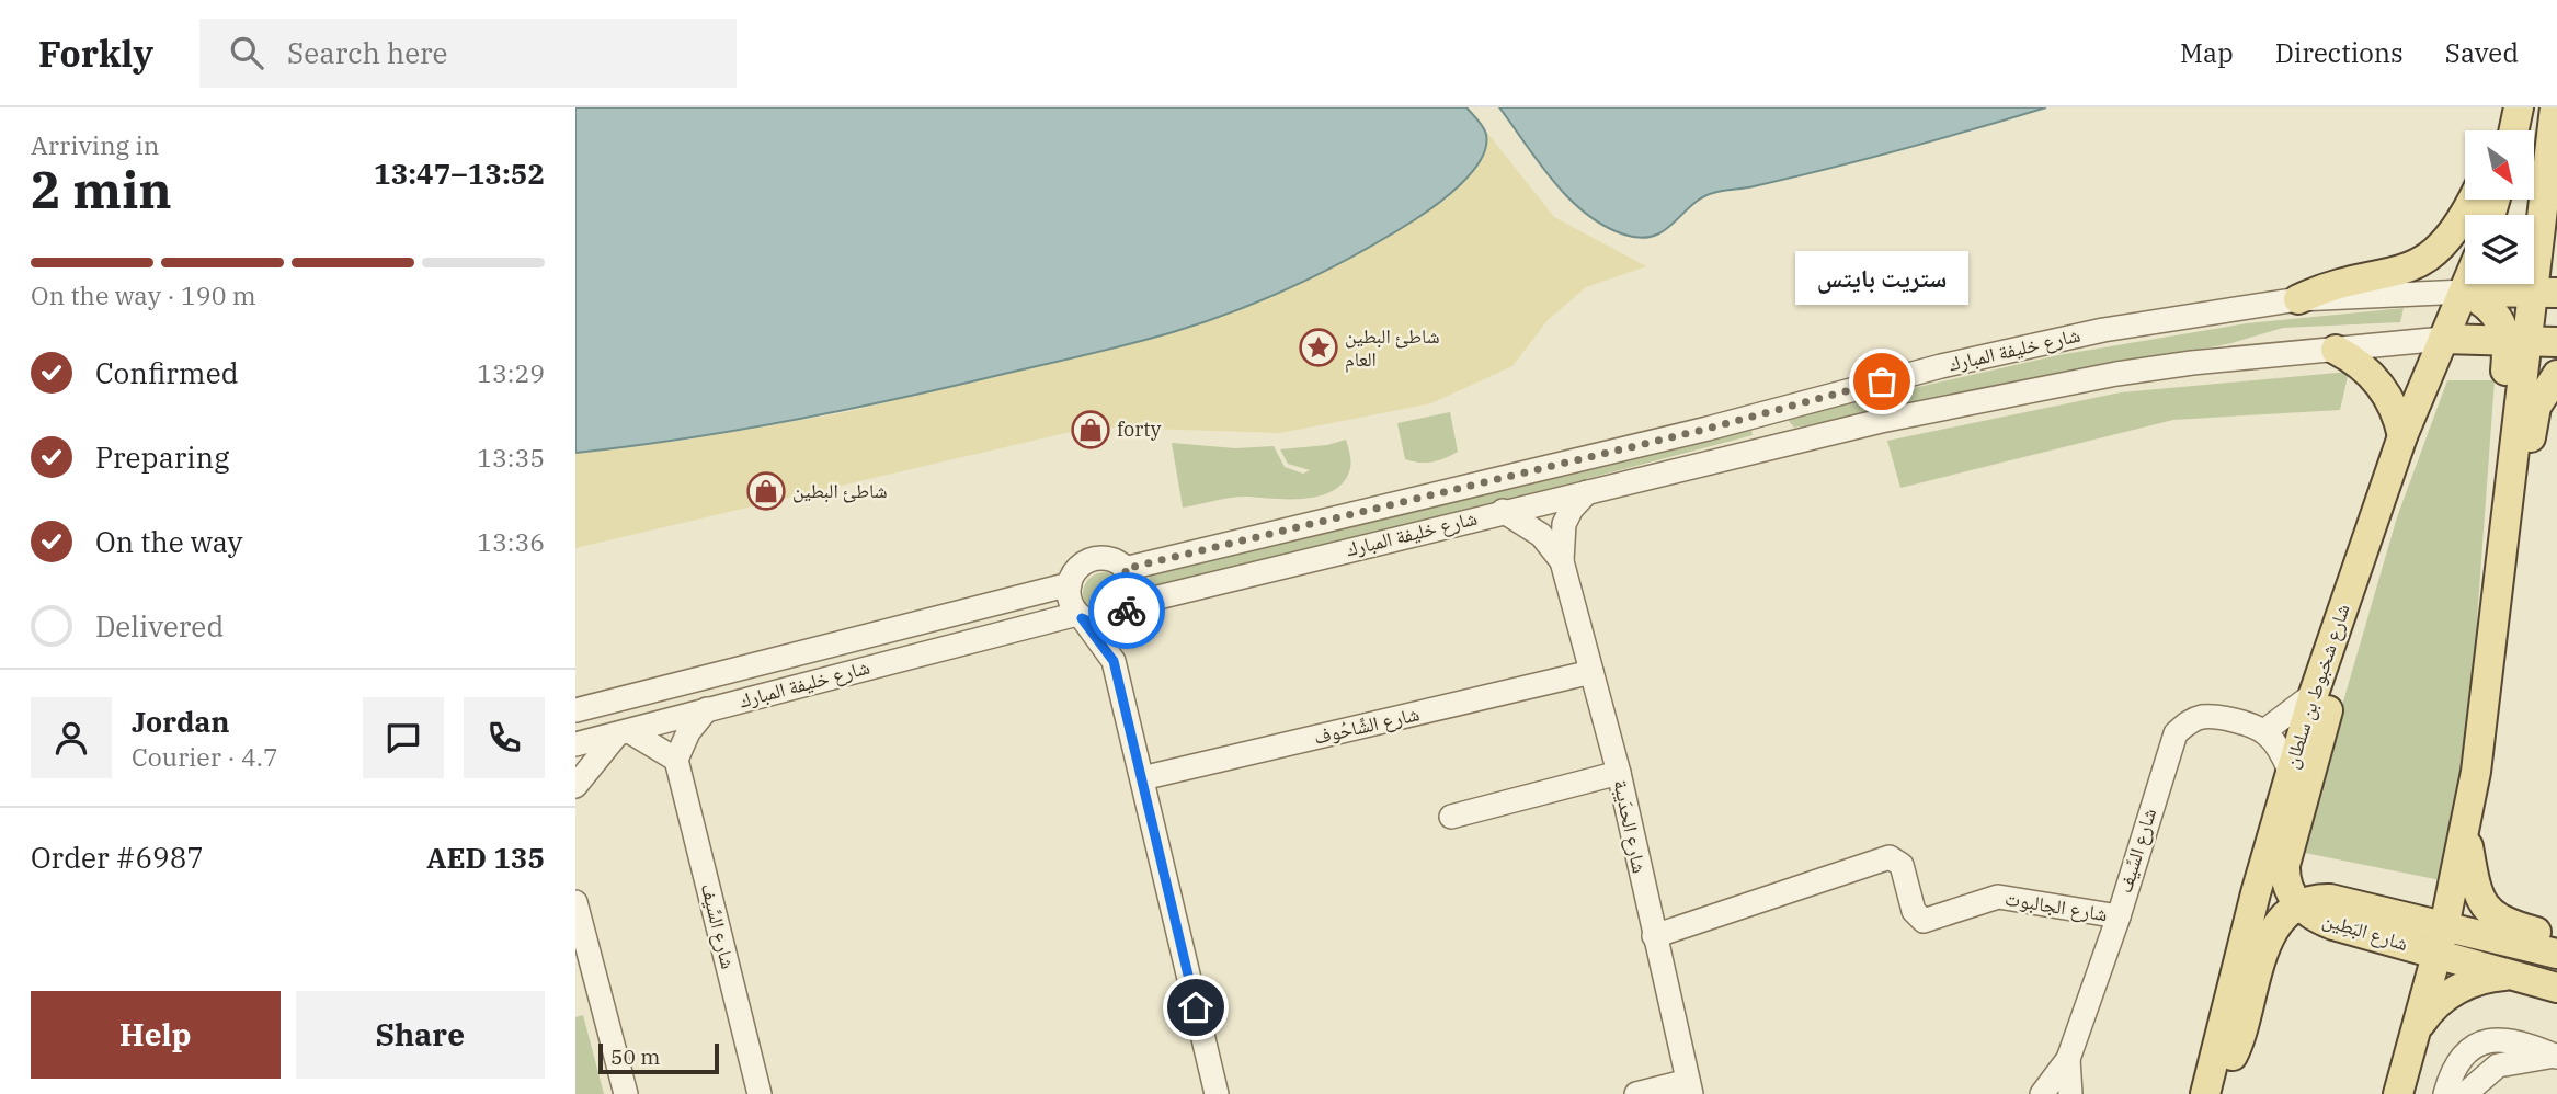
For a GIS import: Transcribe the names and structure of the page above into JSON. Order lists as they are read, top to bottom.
{
  "streets": {
    "main road": ["شارع خليفة المبارك", "شارع شخبوط بن سلطان", "شارع البَطِين"],
    "street": [
      "شارع الشَّاحُوف",
      "شارع الحدَيبة",
      "شارع السِّيف",
      "شارع الجالبوت"
    ]
  },
  "crossings": [
    ["شارع خليفة المبارك", "شارع شخبوط بن سلطان"],
    ["شارع خليفة المبارك", "شارع الحدَيبة"],
    ["شارع الشَّاحُوف", "شارع الحدَيبة"],
    ["شارع الحدَيبة", "شارع الجالبوت"],
    ["شارع السِّيف", "شارع الجالبوت"]
  ],
  "places": {
    "place": ["شاطئ البطين العام"],
    "other": ["ستريت بايتس"],
    "shop": ["forty", "شاطئ البطين"]
  },
  "scale_bar": "50 m",
  "north": "bottom right",
  "page": {
    "header": "Forkly",
    "search": "Search here",
    "nav": ["Map", "Directions", "Saved"],
    "heading": ["2 min", "Arriving in", "13:47–13:52"],
    "panel": [
      "Jordan",
      "Courier · 4.7",
      "Order #6987",
      "AED 135"
    ],
    "bar": "On the way · 190 m",
    "bubble": "ستريت بايتس",
    "list": [
      ["Confirmed", "13:29"],
      ["Preparing", "13:35"],
      ["On the way", "13:36"],
      "Delivered"
    ],
    "buttons": ["Help", "Share"],
    "scale": "50 m"
  }
}
